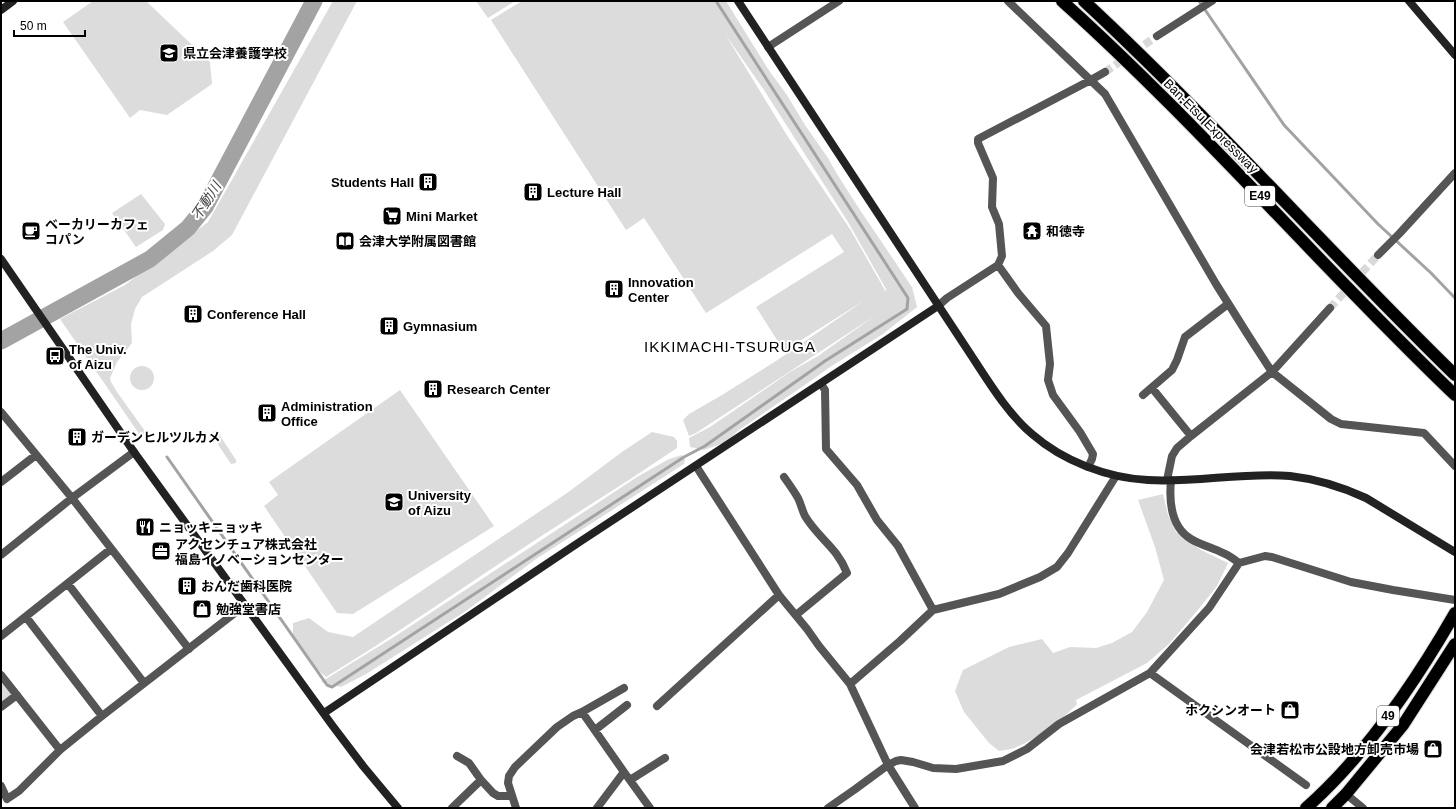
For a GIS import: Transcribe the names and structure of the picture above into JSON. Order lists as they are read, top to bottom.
{
  "streets": {
    "highway": ["Ban-Etsu Expressway", "E49", "49"]
  },
  "districts": ["IKKIMACHI-TSURUGA"],
  "water": ["不動川"],
  "places": {
    "school or university": ["県立会津養護学校", "University of Aizu"],
    "building": [
      "Students Hall",
      "Lecture Hall",
      "Innovation Center",
      "Conference Hall",
      "Gymnasium",
      "Research Center",
      "Administration Office",
      "ガーデンヒルツルカメ",
      "おんだ歯科医院"
    ],
    "supermarket": ["Mini Market"],
    "cafe": ["ベーカリーカフェ コパン"],
    "temple": ["和徳寺"],
    "library": ["会津大学附属図書館"],
    "bus stop": ["The Univ. of Aizu"],
    "restaurant": ["ニョッキニョッキ"],
    "office": ["アクセンチュア株式会社 福島イノベーションセンター"],
    "shop": ["勉強堂書店", "ホクシンオート", "会津若松市公設地方卸売市場"]
  },
  "scale_bar": "50 m"
}
